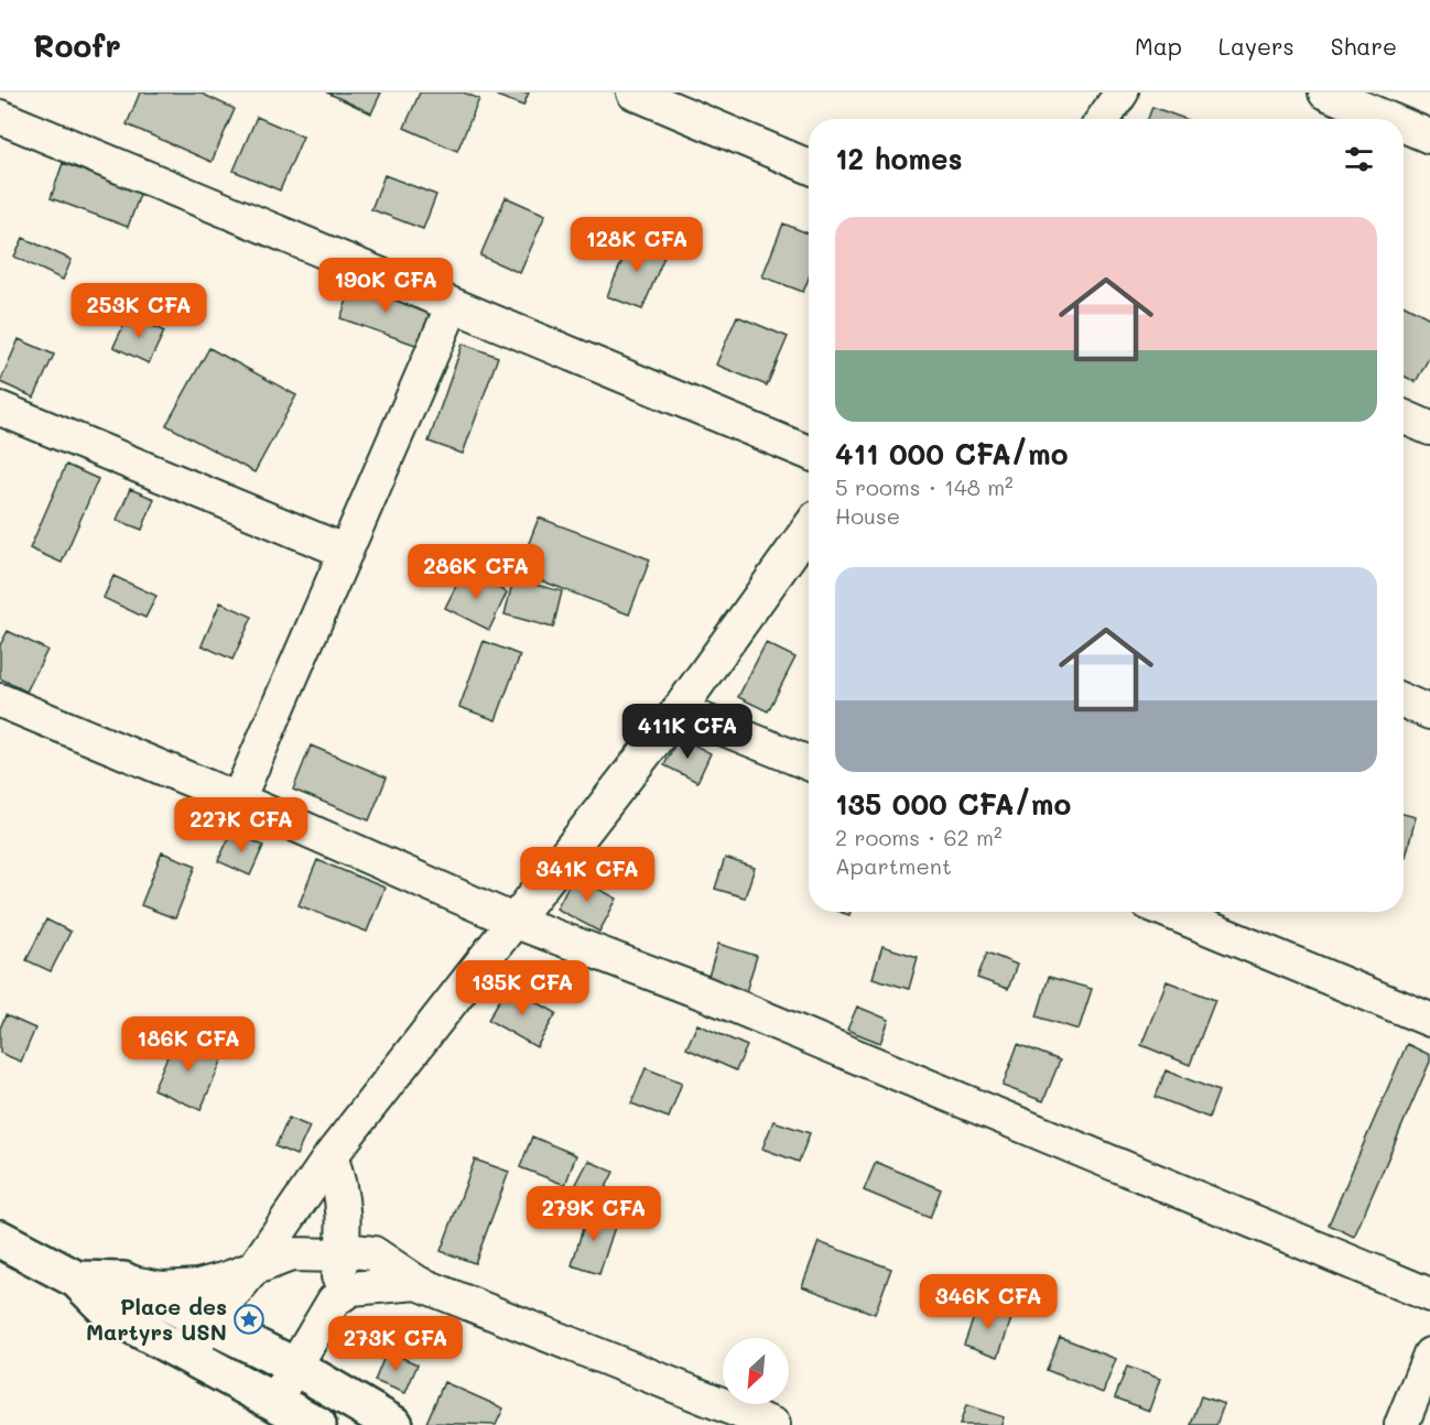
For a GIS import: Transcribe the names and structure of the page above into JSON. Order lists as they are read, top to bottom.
{
  "places": {
    "place": ["Place des Martyrs USN"]
  },
  "north": "bottom left",
  "page": {
    "header": "Roofr",
    "nav": ["Map", "Layers", "Share"],
    "heading": "12 homes",
    "list": [
      {
        "name": "411 000 CFA/mo",
        "note": "5 rooms · 148 m² · House"
      },
      {
        "name": "135 000 CFA/mo",
        "note": "2 rooms · 62 m² · Apartment"
      }
    ],
    "price": [
      "128K CFA",
      "190K CFA",
      "253K CFA",
      "286K CFA",
      "411K CFA",
      "227K CFA",
      "341K CFA",
      "135K CFA",
      "186K CFA",
      "279K CFA",
      "346K CFA",
      "273K CFA"
    ]
  }
}
